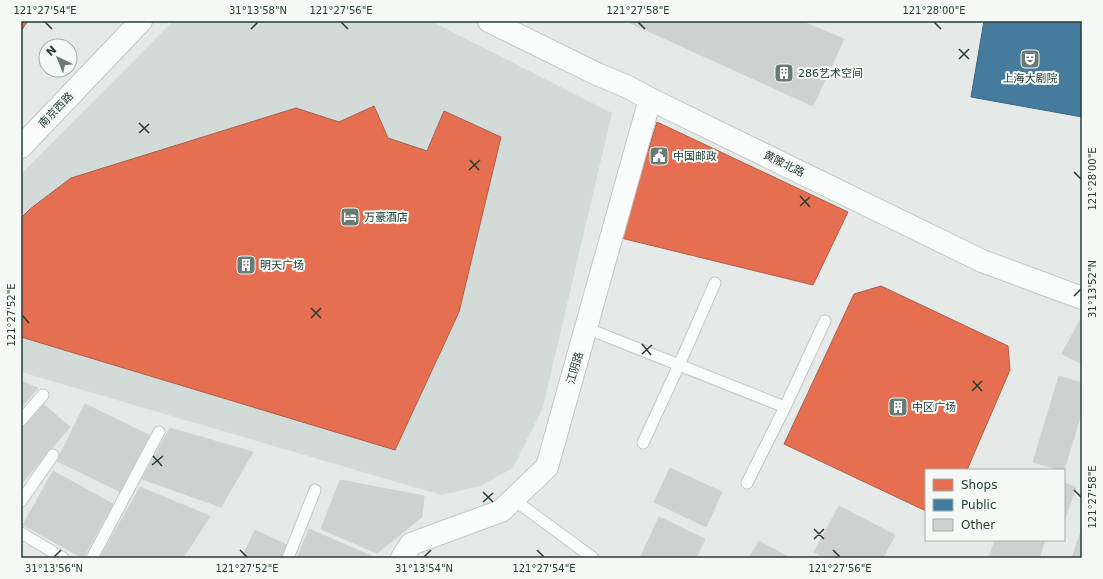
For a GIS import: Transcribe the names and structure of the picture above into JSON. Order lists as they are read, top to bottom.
{
  "streets": {
    "street": ["南京西路", "黄陂北路", "江阴路"]
  },
  "crossings": [
    ["黄陂北路", "江阴路"]
  ],
  "places": {
    "theatre": ["上海大剧院"],
    "building": ["286艺术空间", "明天广场", "中区广场"],
    "public building": ["中国邮政"],
    "hotel": ["万豪酒店"]
  },
  "legend": ["Shops", "Public", "Other"],
  "north": "top left",
  "coordinates": [
    "121°27'54\"E",
    "31°13'58\"N",
    "121°27'56\"E",
    "121°27'58\"E",
    "121°28'00\"E",
    "31°13'52\"N",
    "121°27'52\"E",
    "31°13'56\"N",
    "31°13'54\"N"
  ]
}
